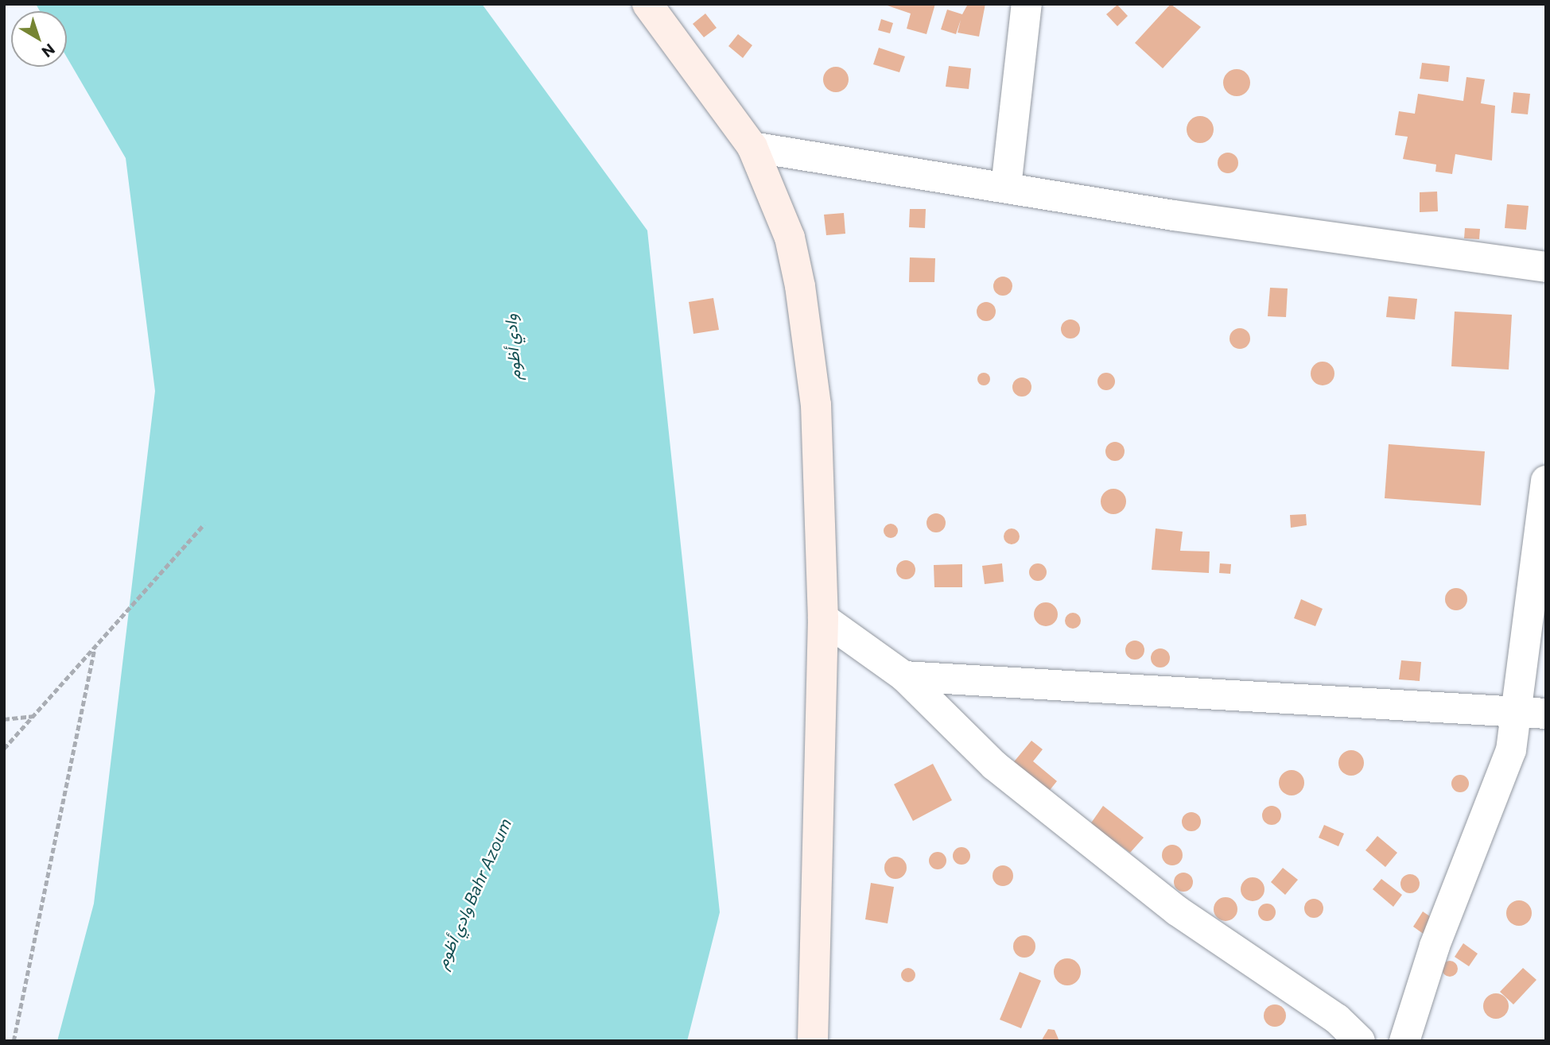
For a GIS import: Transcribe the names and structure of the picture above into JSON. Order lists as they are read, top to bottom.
{
  "water": ["وادي أظوم", "وادي أظوم Bahr Azoum"],
  "north": "bottom right"
}
